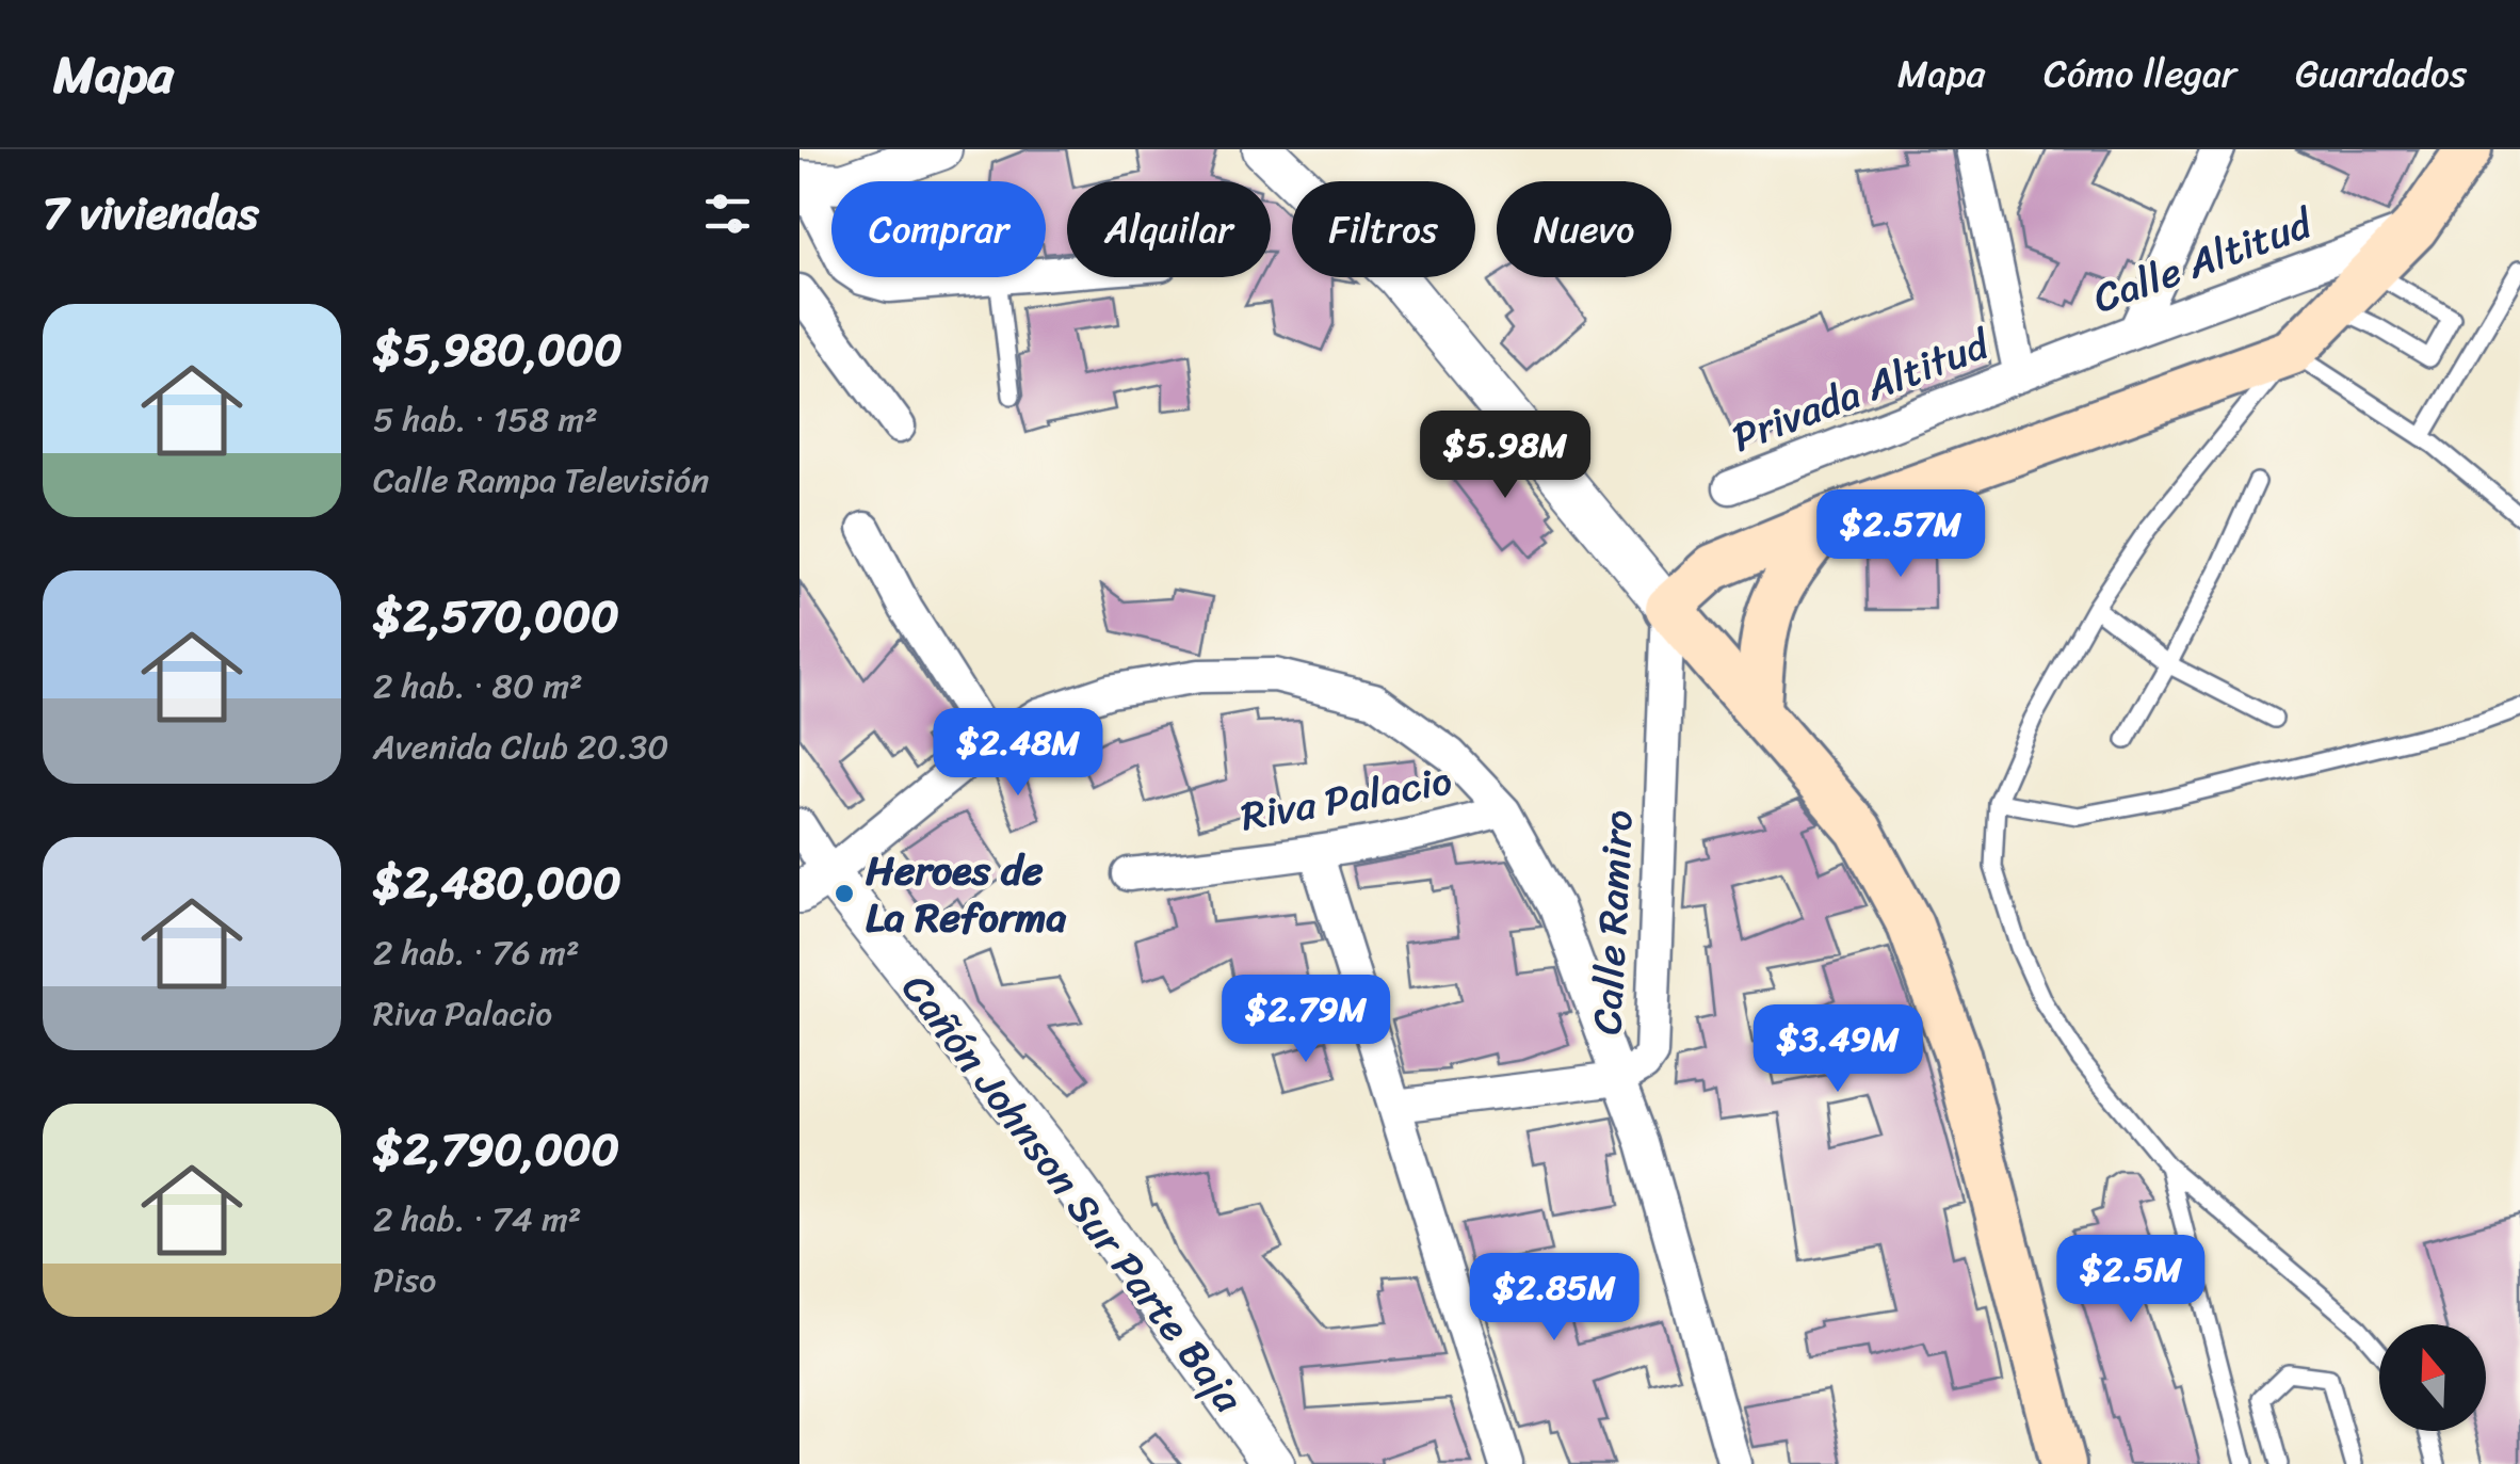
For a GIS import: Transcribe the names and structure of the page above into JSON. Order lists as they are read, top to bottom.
{
  "streets": {
    "street": [
      "Calle Altitud",
      "Privada Altitud",
      "Riva Palacio",
      "Calle Ramiro",
      "Cañón Johnson Sur Parte Baja"
    ]
  },
  "crossings": [
    ["Calle Altitud", "Privada Altitud"],
    ["Riva Palacio", "Cañón Johnson Sur Parte Baja"]
  ],
  "places": ["Heroes de La Reforma"],
  "north": "top",
  "page": {
    "header": "Mapa",
    "nav": ["Mapa", "Cómo llegar", "Guardados"],
    "heading": "7 viviendas",
    "chip": [
      "Comprar",
      "Alquilar",
      "Filtros",
      "Nuevo"
    ],
    "list": [
      {
        "name": "$5,980,000",
        "note": "5 hab. · 158 m² · Calle Rampa Televisión"
      },
      {
        "name": "$2,570,000",
        "note": "2 hab. · 80 m² · Avenida Club 20.30"
      },
      {
        "name": "$2,480,000",
        "note": "2 hab. · 76 m² · Riva Palacio"
      },
      {
        "name": "$2,790,000",
        "note": "2 hab. · 74 m² · Piso"
      }
    ],
    "price": [
      "$5.98M",
      "$2.57M",
      "$2.48M",
      "$2.79M",
      "$3.49M",
      "$2.5M",
      "$2.85M"
    ]
  }
}
